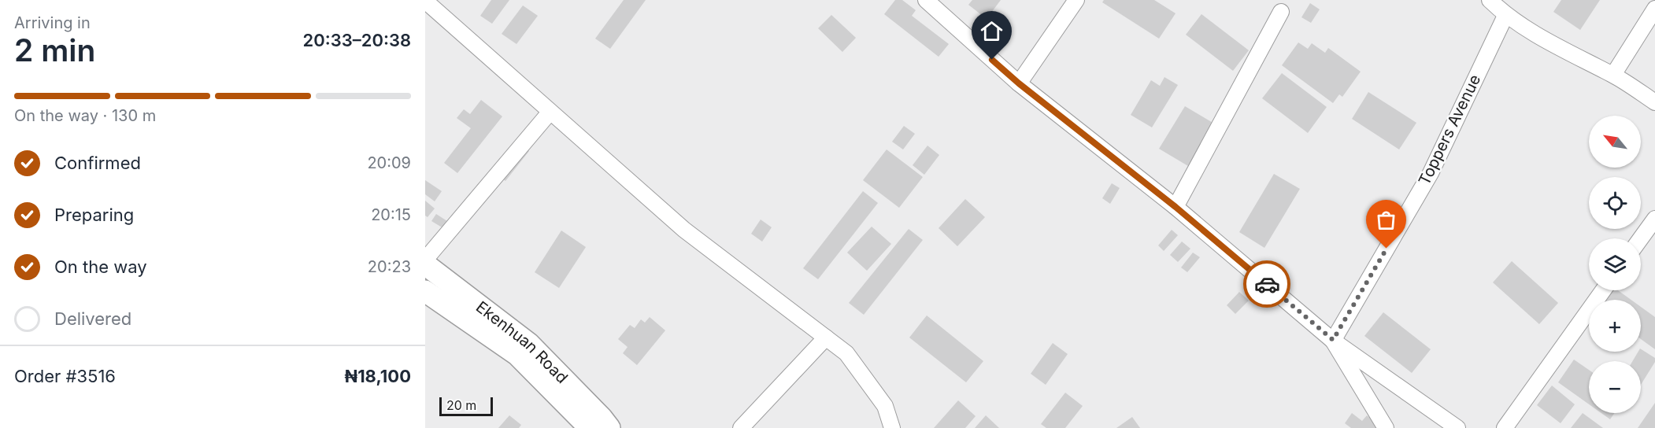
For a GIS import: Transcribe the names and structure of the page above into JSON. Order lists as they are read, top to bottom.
{
  "streets": {
    "main road": ["Ekenhuan Road"],
    "street": ["Toppers Avenue"]
  },
  "scale_bar": "20 m",
  "north": "top left",
  "page": {
    "heading": ["2 min", "Arriving in", "20:33–20:38"],
    "panel": ["Order #3516", "₦18,100"],
    "bar": "On the way · 130 m",
    "map_buttons": ["+", "−"],
    "list": [
      ["Confirmed", "20:09"],
      ["Preparing", "20:15"],
      ["On the way", "20:23"],
      "Delivered"
    ],
    "scale": "20 m"
  }
}
